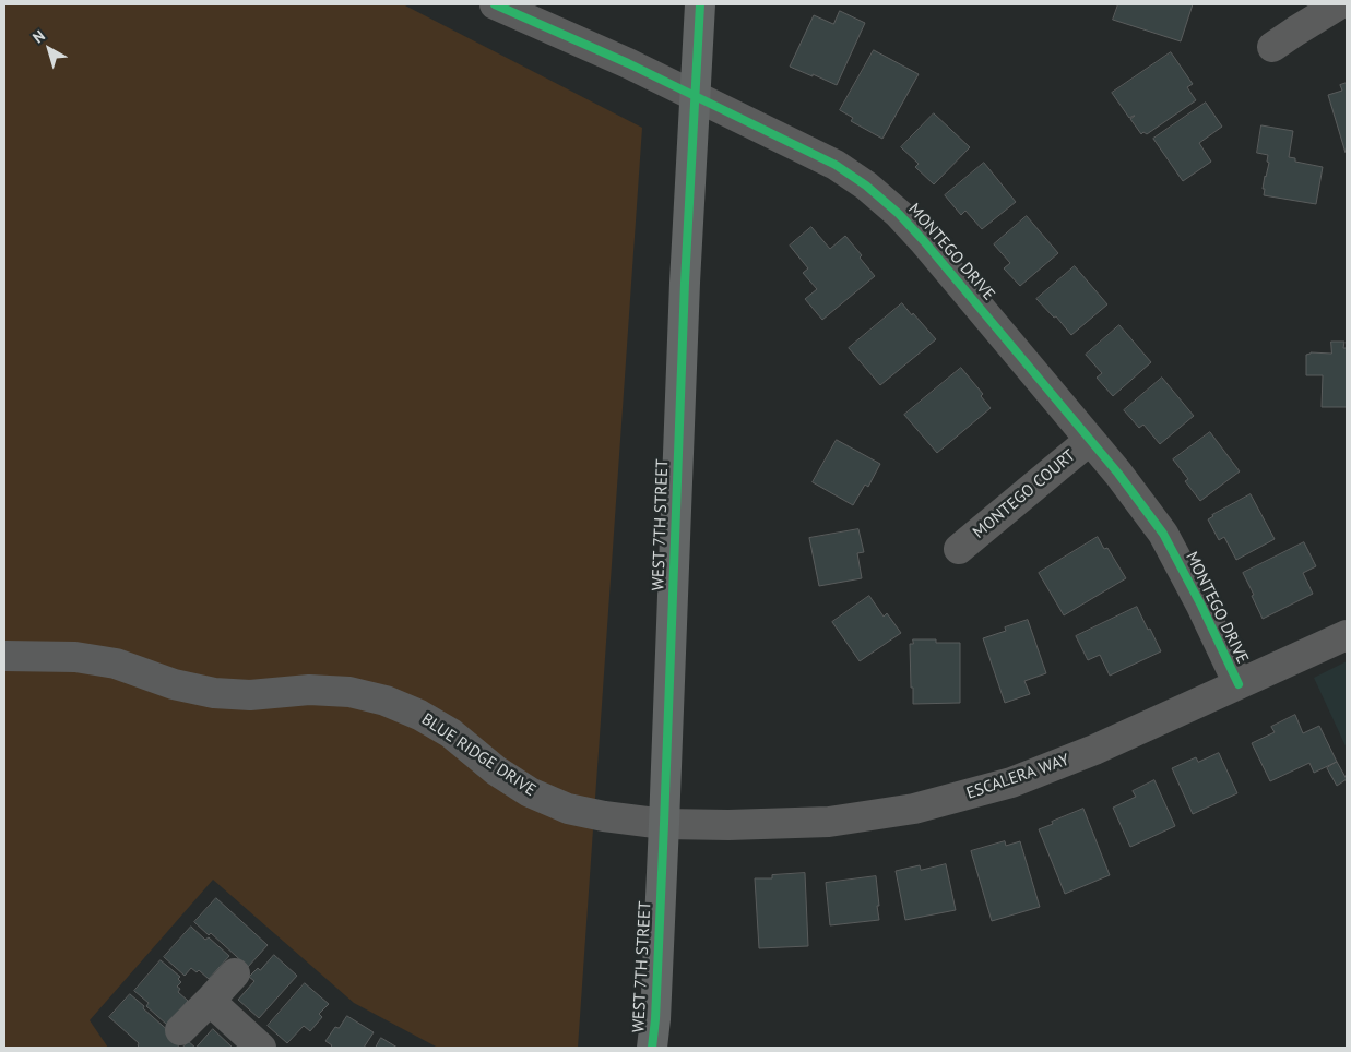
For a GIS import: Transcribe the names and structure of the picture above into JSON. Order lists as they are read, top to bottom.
{
  "streets": {
    "main road": ["WEST 7TH STREET"],
    "street": [
      "MONTEGO DRIVE",
      "MONTEGO COURT",
      "BLUE RIDGE DRIVE",
      "ESCALERA WAY"
    ]
  },
  "crossings": [
    ["MONTEGO DRIVE", "MONTEGO COURT"],
    ["MONTEGO DRIVE", "WEST 7TH STREET"],
    ["MONTEGO DRIVE", "ESCALERA WAY"],
    ["WEST 7TH STREET", "BLUE RIDGE DRIVE"],
    ["WEST 7TH STREET", "ESCALERA WAY"],
    ["BLUE RIDGE DRIVE", "ESCALERA WAY"]
  ],
  "north": "top left"
}
